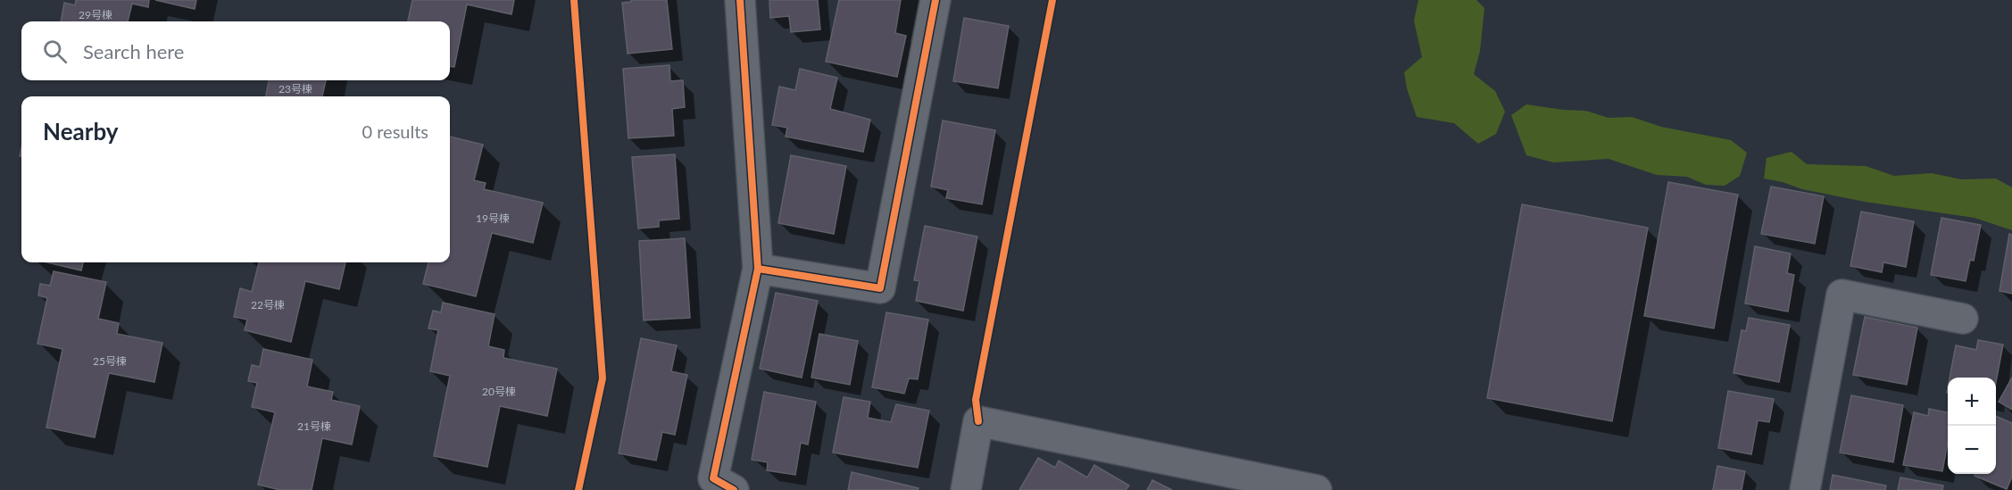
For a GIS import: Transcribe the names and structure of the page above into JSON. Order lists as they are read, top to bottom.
{
  "house_numbers": [
    "29号棟",
    "23号棟",
    "19号棟",
    "22号棟",
    "25号棟",
    "20号棟",
    "21号棟"
  ],
  "page": {
    "search": "Search here",
    "heading": ["Nearby", "0 results"],
    "map_buttons": ["+", "−"]
  }
}
